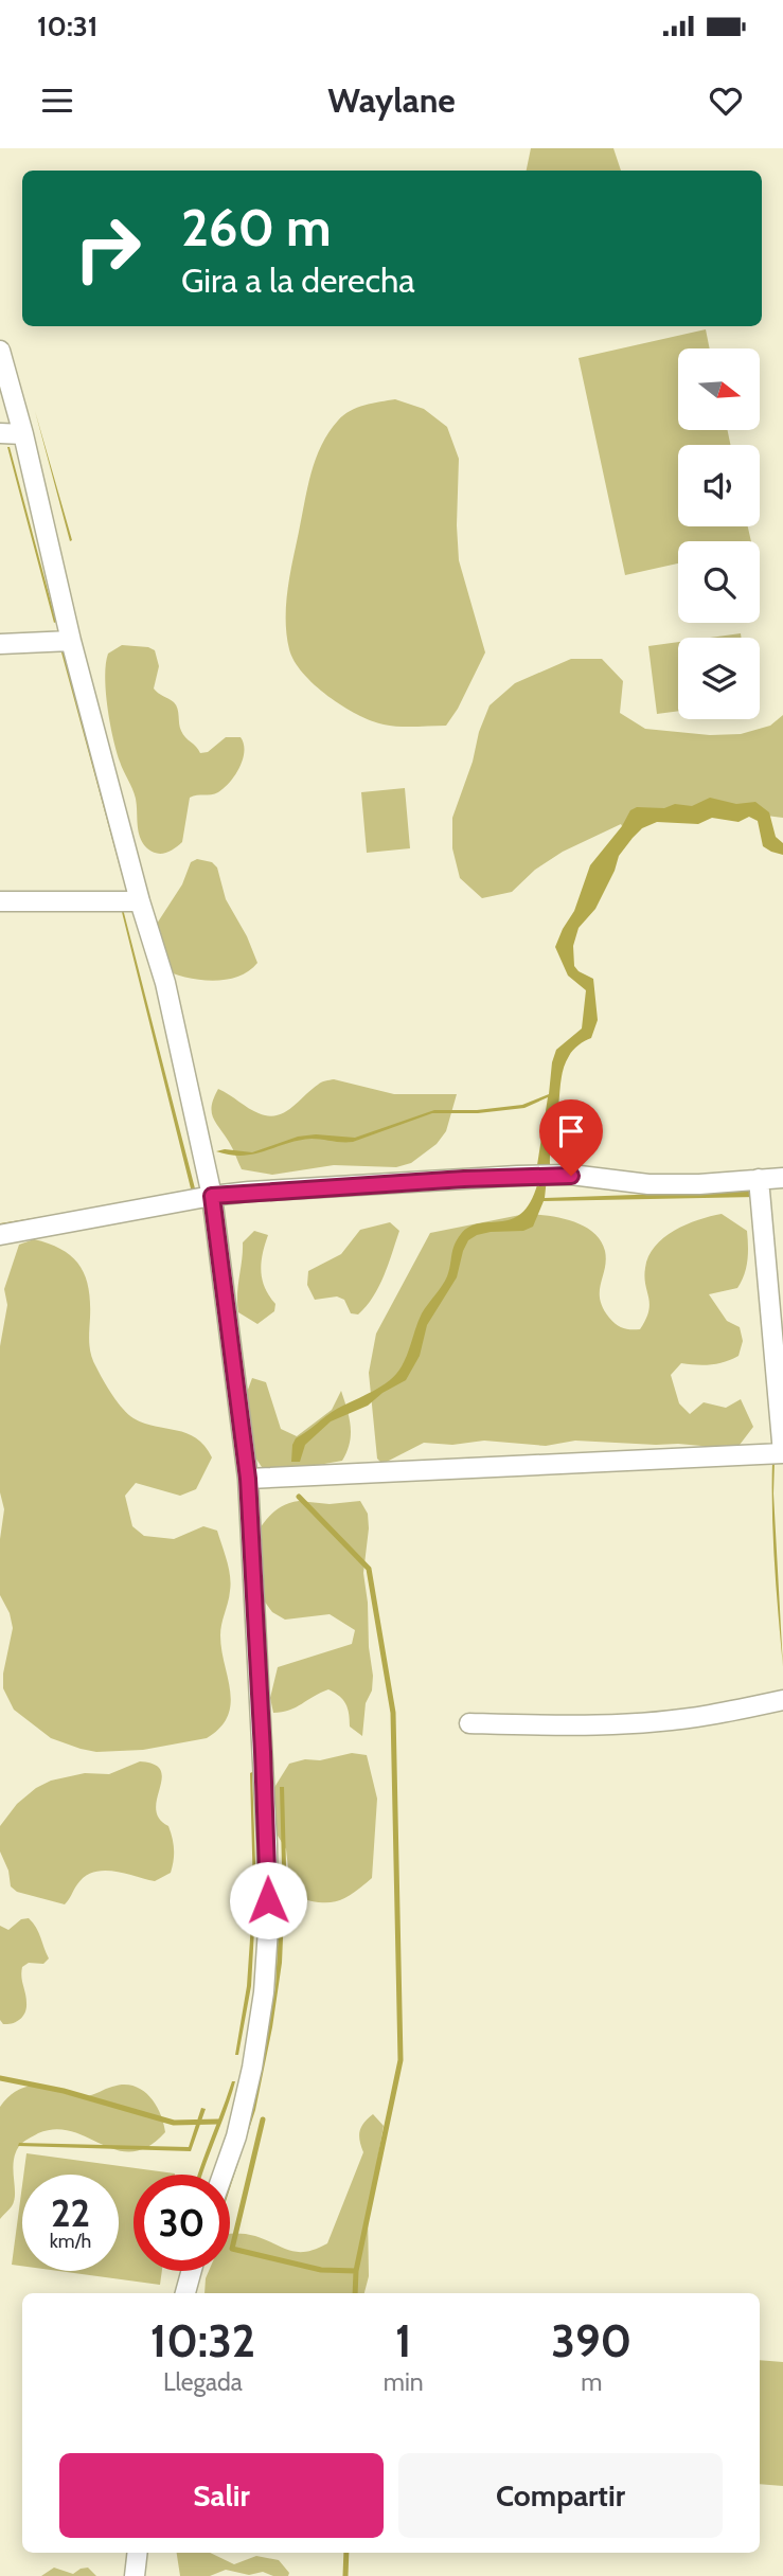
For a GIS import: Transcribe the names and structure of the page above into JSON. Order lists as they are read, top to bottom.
{
  "north": "right",
  "page": {
    "status": "10:31",
    "header": "Waylane",
    "turn": ["260 m", "Gira a la derecha"],
    "speed": "22 km/h",
    "limit": "30",
    "eta": [
      "10:32",
      "Llegada",
      "1",
      "min",
      "390",
      "m"
    ],
    "buttons": ["Salir", "Compartir"]
  }
}
